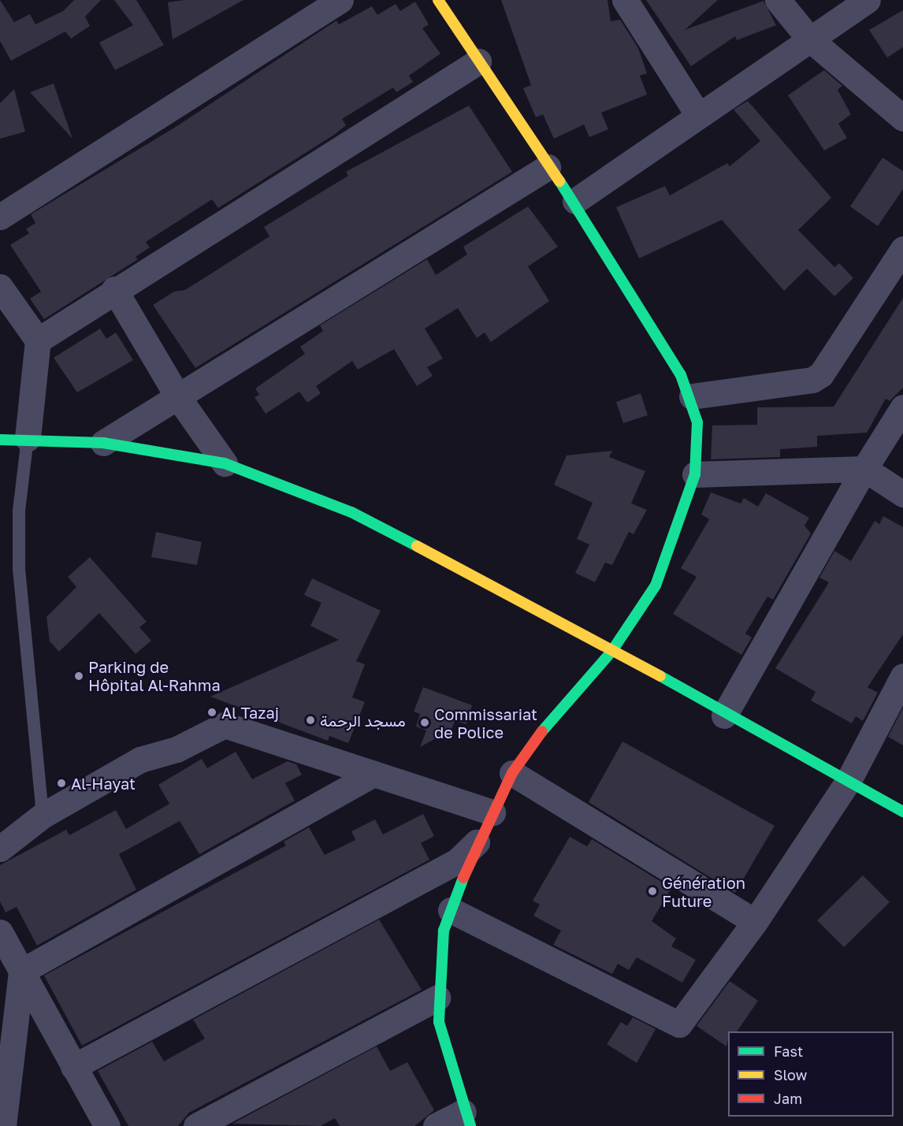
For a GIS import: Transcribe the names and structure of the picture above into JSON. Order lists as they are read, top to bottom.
{
  "places": [
    "Parking de Hôpital Al-Rahma",
    "Al Tazaj",
    "مسجد الرحمة",
    "Commissariat de Police",
    "Al-Hayat",
    "Génération Future"
  ],
  "legend": ["Fast", "Slow", "Jam"]
}
